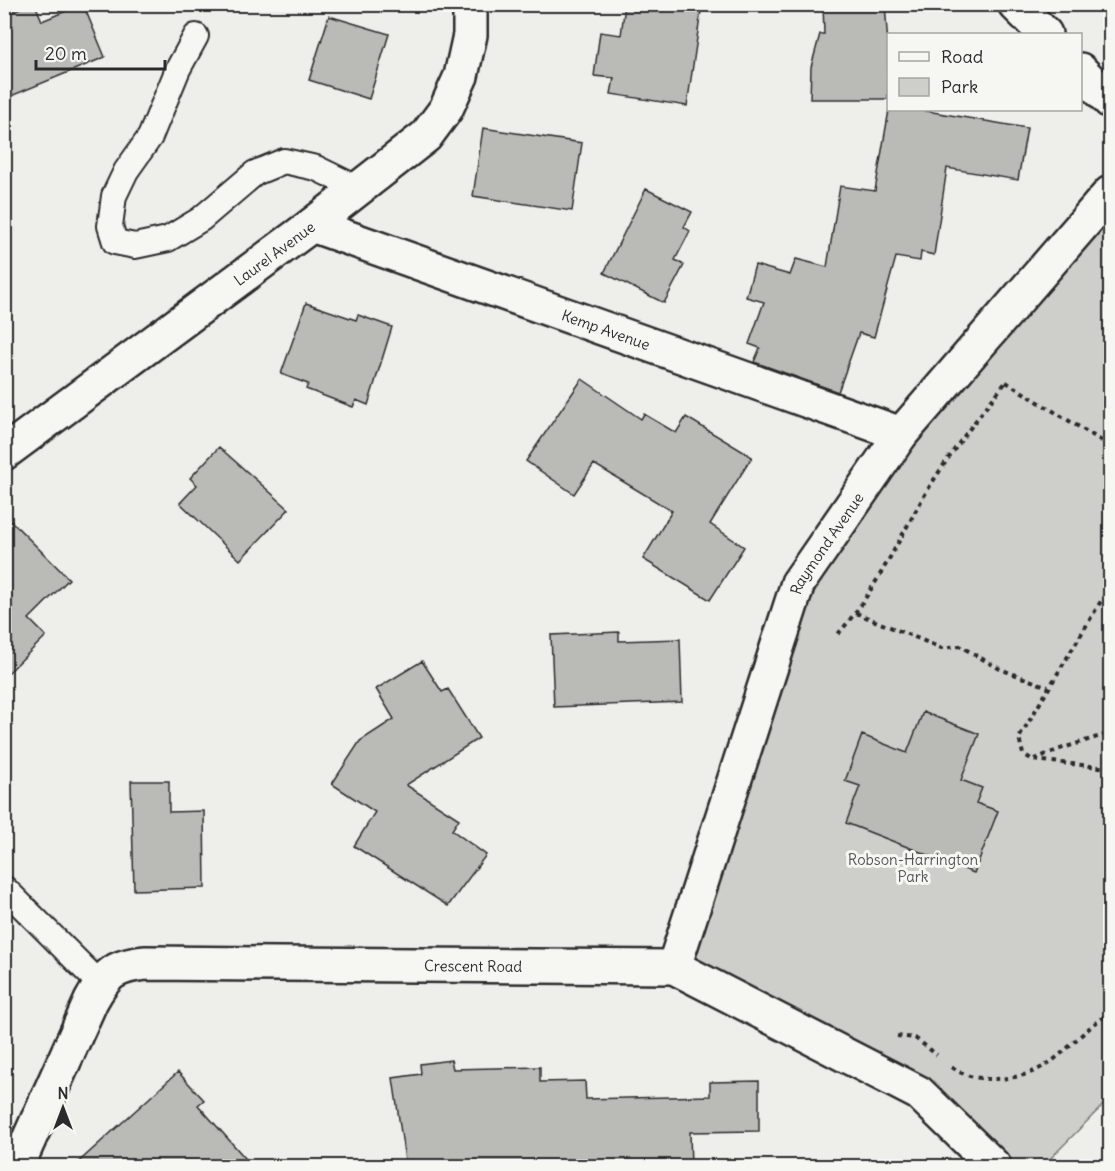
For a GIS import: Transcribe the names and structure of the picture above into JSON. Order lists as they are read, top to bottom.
{
  "streets": {
    "street": [
      "Laurel Avenue",
      "Kemp Avenue",
      "Raymond Avenue",
      "Crescent Road"
    ]
  },
  "crossings": [
    ["Laurel Avenue", "Kemp Avenue"],
    ["Kemp Avenue", "Raymond Avenue"],
    ["Raymond Avenue", "Crescent Road"]
  ],
  "parks": ["Robson-Harrington Park"],
  "legend": ["Road", "Park"],
  "scale_bar": "20 m",
  "north": "top"
}
